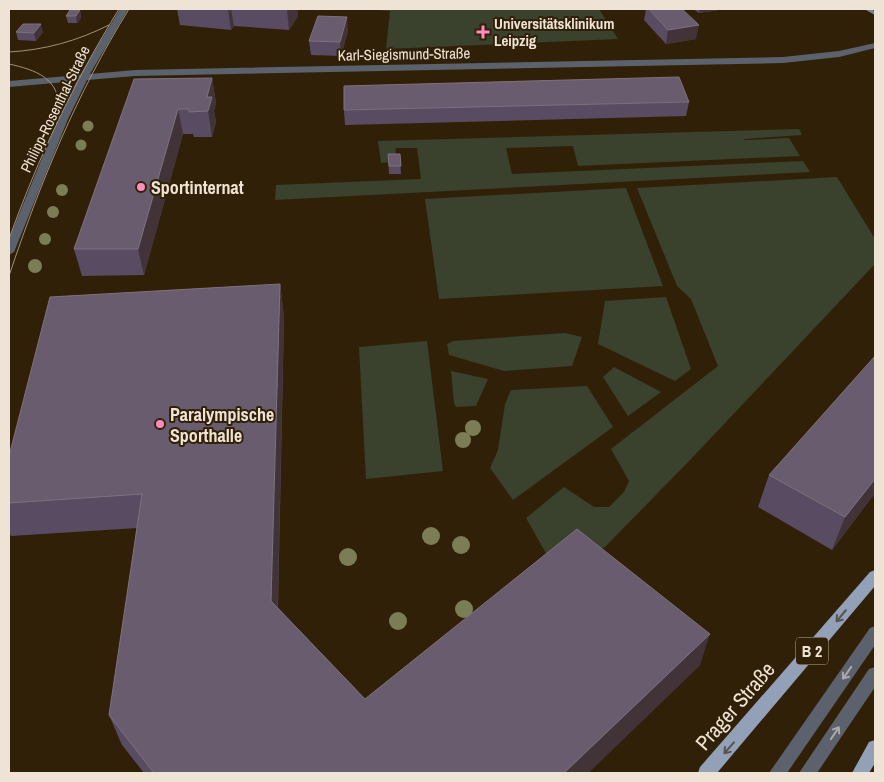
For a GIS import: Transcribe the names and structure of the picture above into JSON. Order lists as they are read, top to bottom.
{
  "streets": {
    "main road": ["B 2", "Prager Straße"],
    "street": ["Karl-Siegismund-Straße", "Philipp-Rosenthal-Straße"]
  },
  "crossings": [
    ["Karl-Siegismund-Straße", "Philipp-Rosenthal-Straße"]
  ],
  "one_way": ["Prager Straße"],
  "places": {
    "health": ["Universitätsklinikum Leipzig"],
    "other": ["Sportinternat", "Paralympische Sporthalle"]
  }
}
